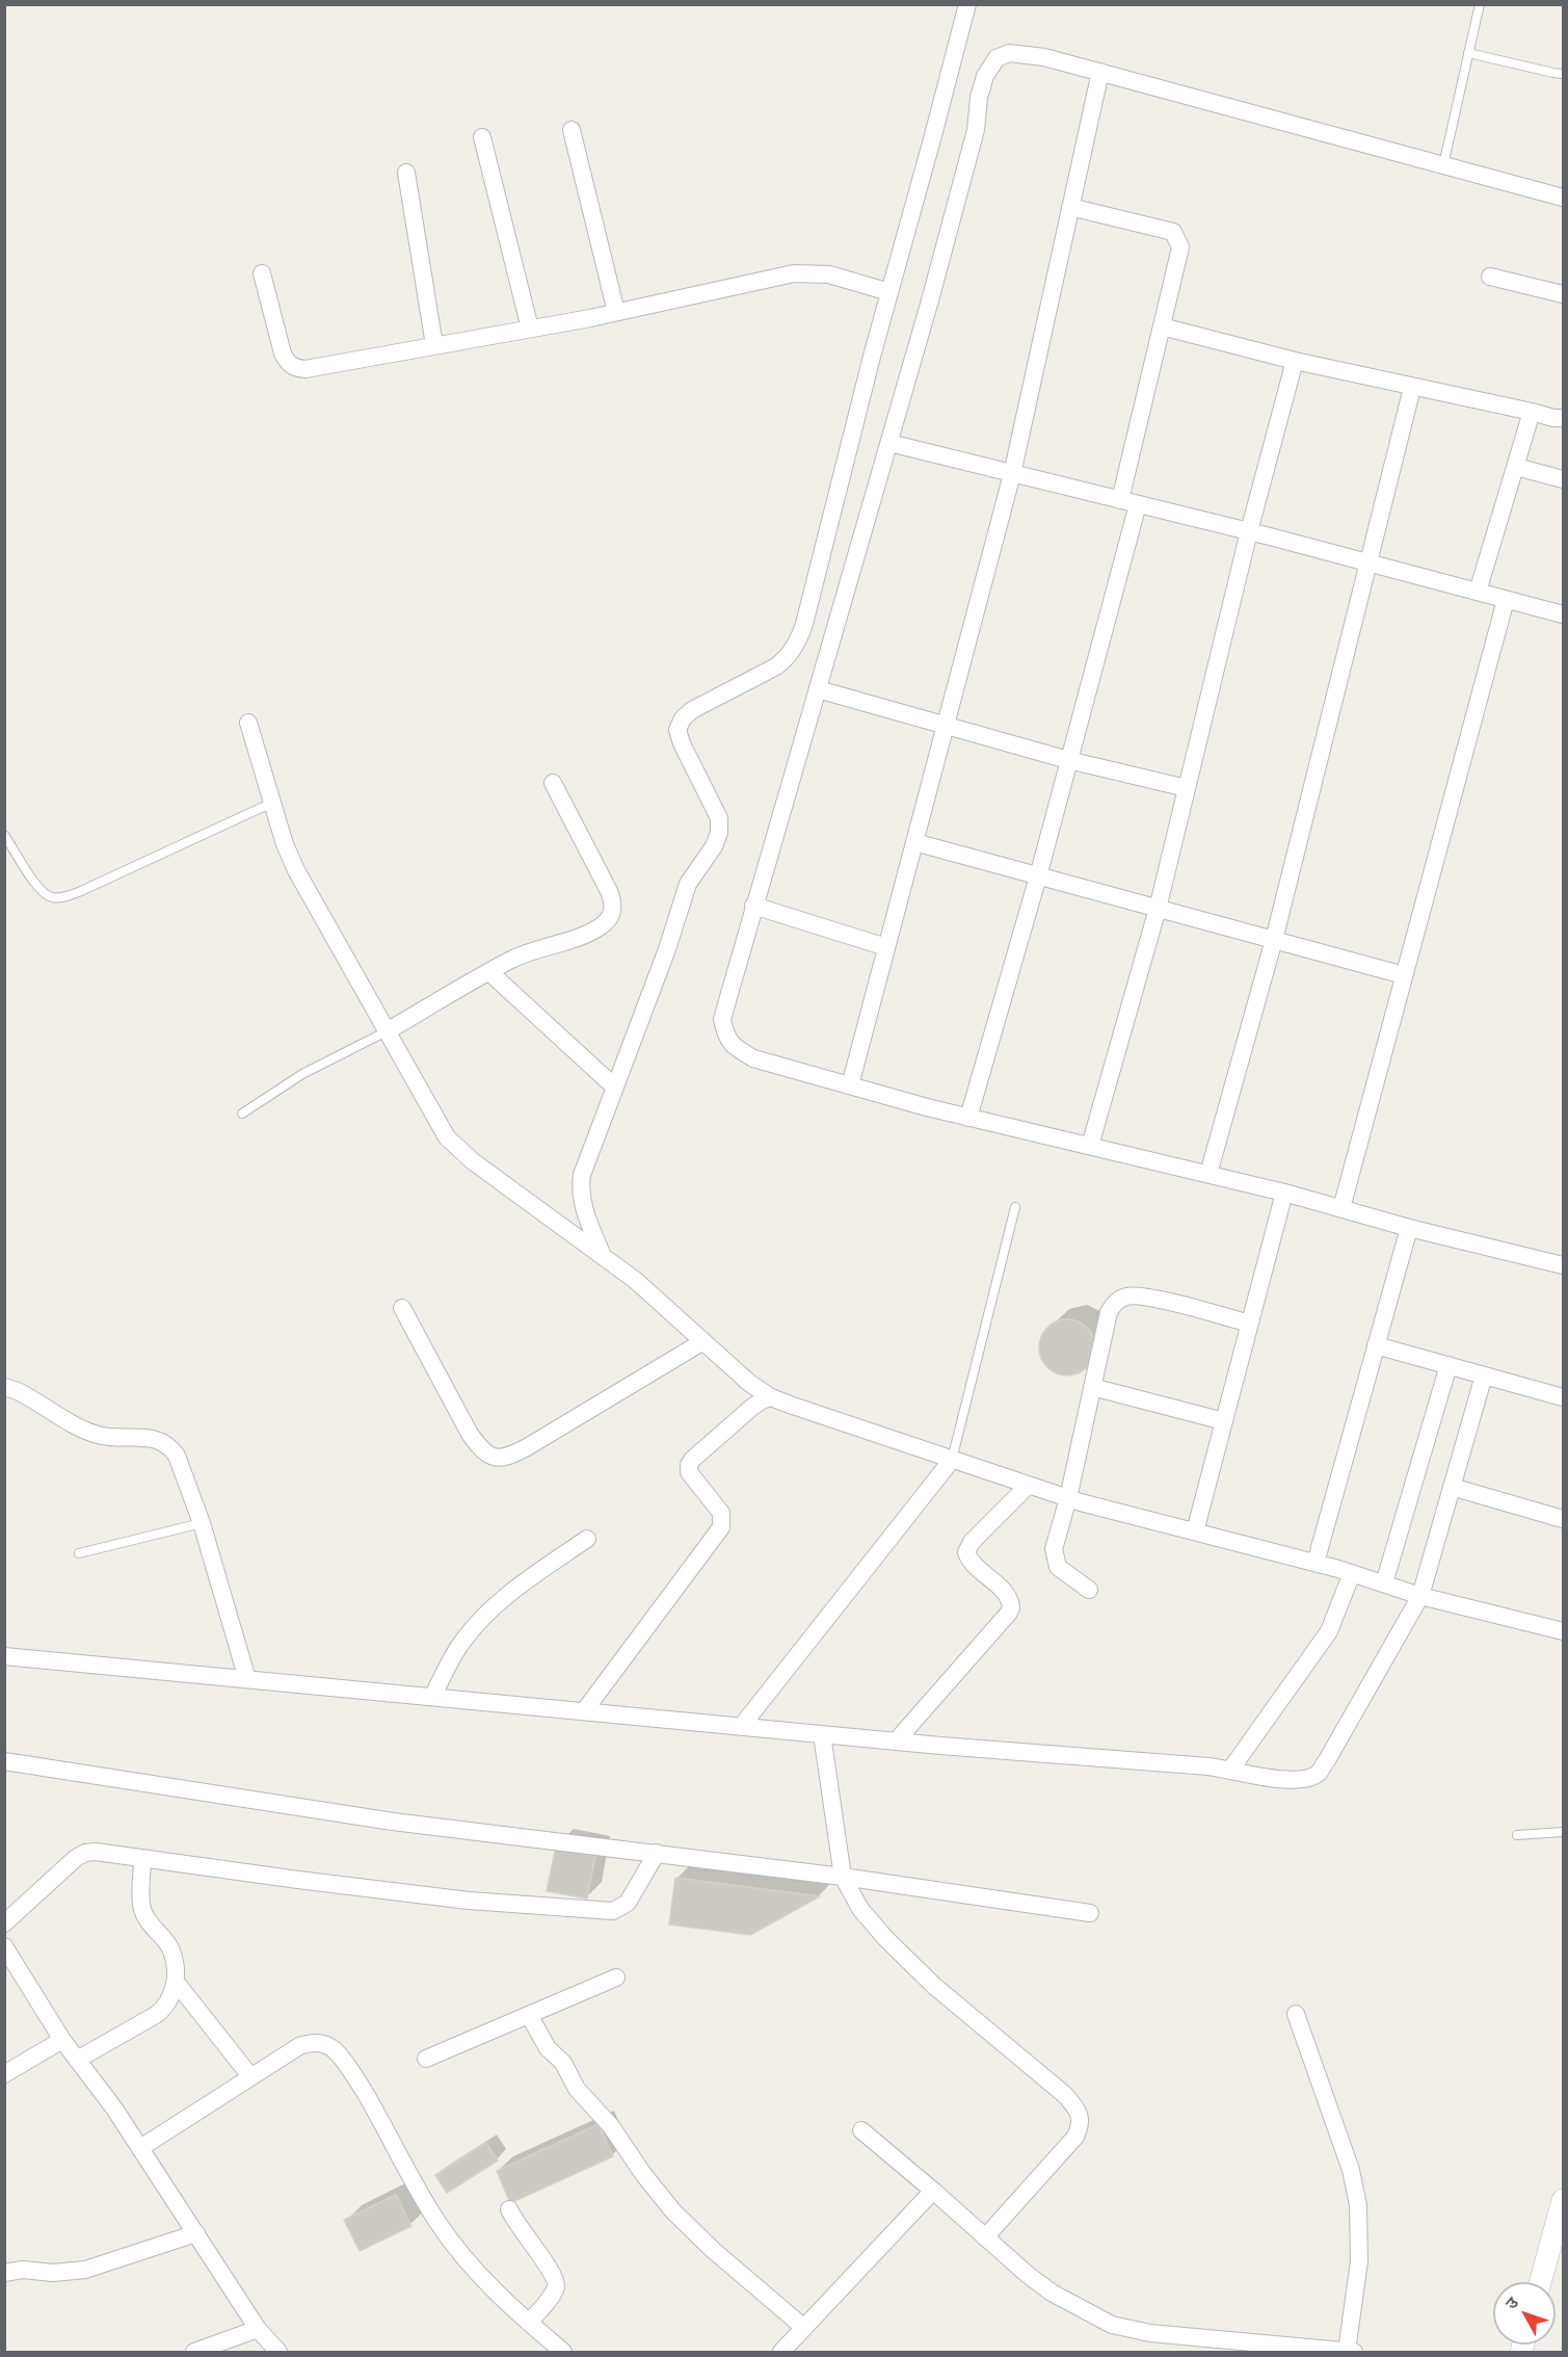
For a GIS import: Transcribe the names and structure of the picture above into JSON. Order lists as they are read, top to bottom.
{
  "north": "top left"
}
